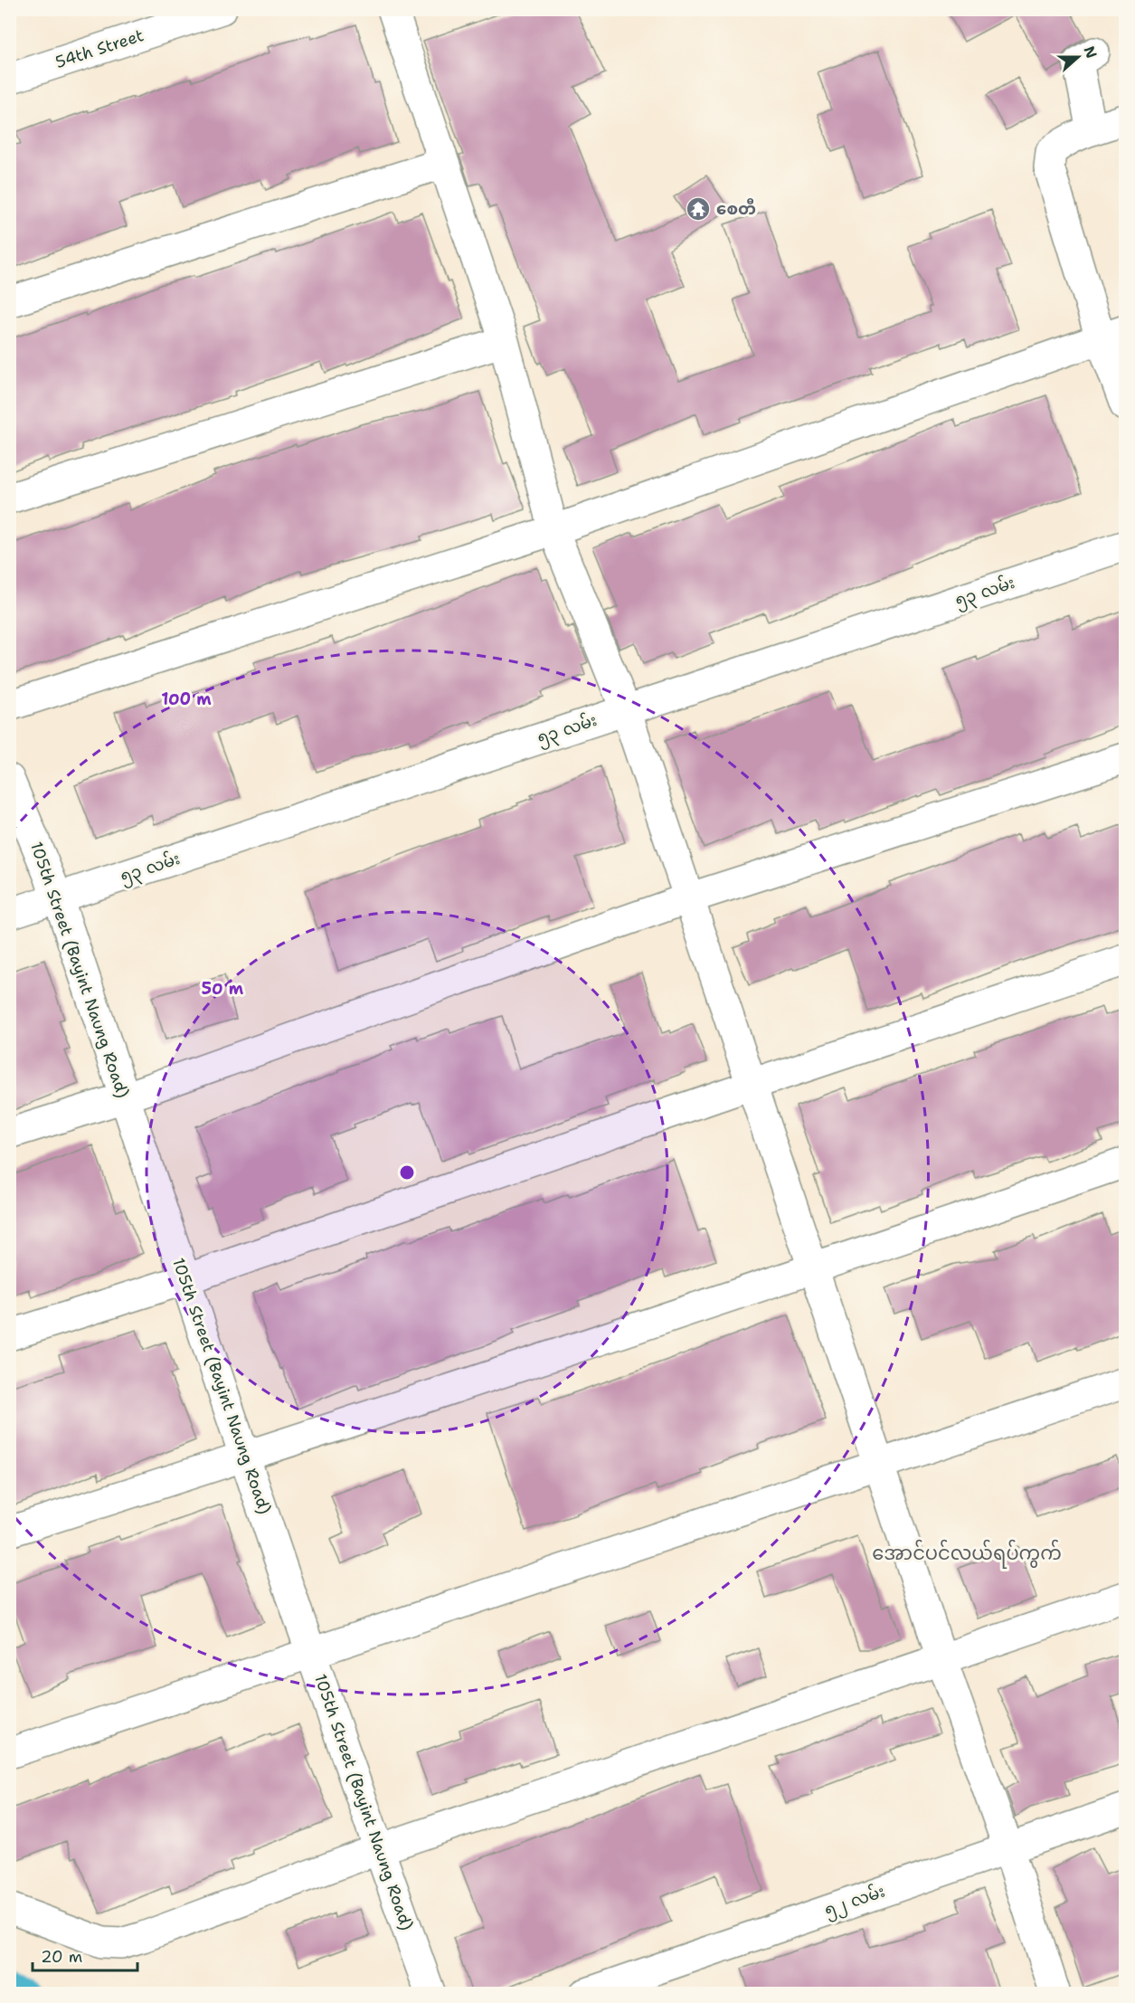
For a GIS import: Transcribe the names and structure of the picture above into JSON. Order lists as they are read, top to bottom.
{
  "streets": {
    "street": [
      "54th Street",
      "၅၃ လမ်း",
      "105th Street (Bayint Naung Road)",
      "၅၂ လမ်း"
    ]
  },
  "crossings": [
    ["၅၃ လမ်း", "105th Street (Bayint Naung Road)"]
  ],
  "districts": ["အောင်ပင်လယ်ရပ်ကွက်"],
  "places": {
    "temple": ["စေတီ"]
  },
  "scale_bar": "20 m",
  "north": "right",
  "rings": ["100 m", "50 m"]
}
